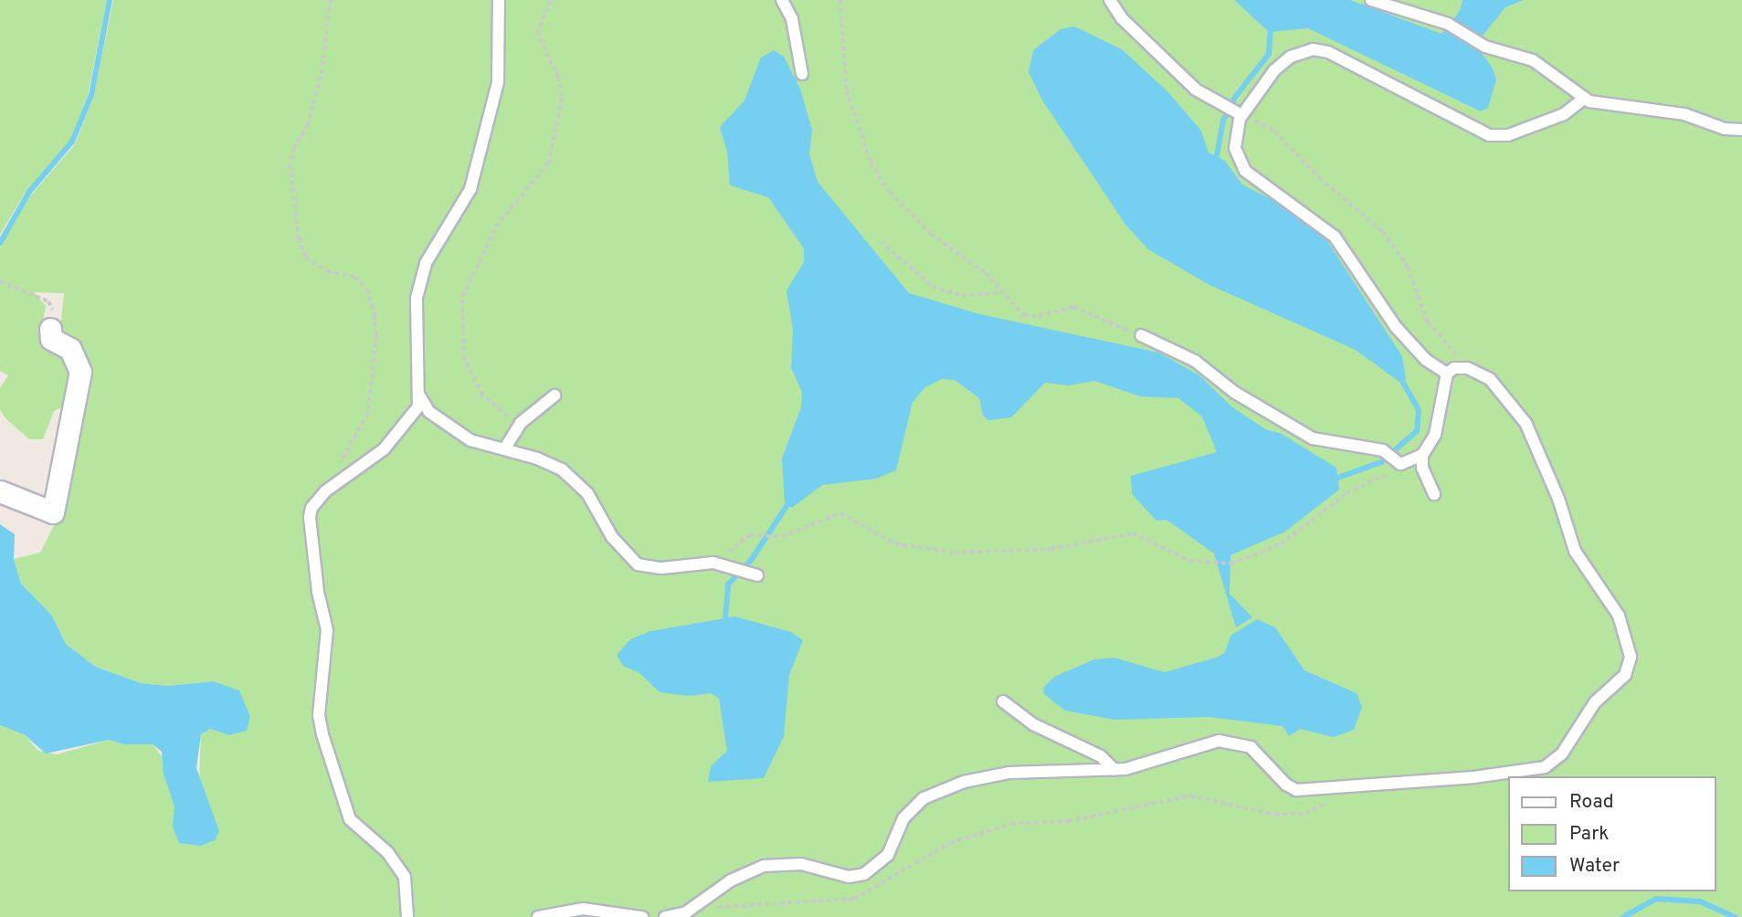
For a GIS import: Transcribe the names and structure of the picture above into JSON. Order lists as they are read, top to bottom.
{
  "legend": ["Road", "Park", "Water"]
}
